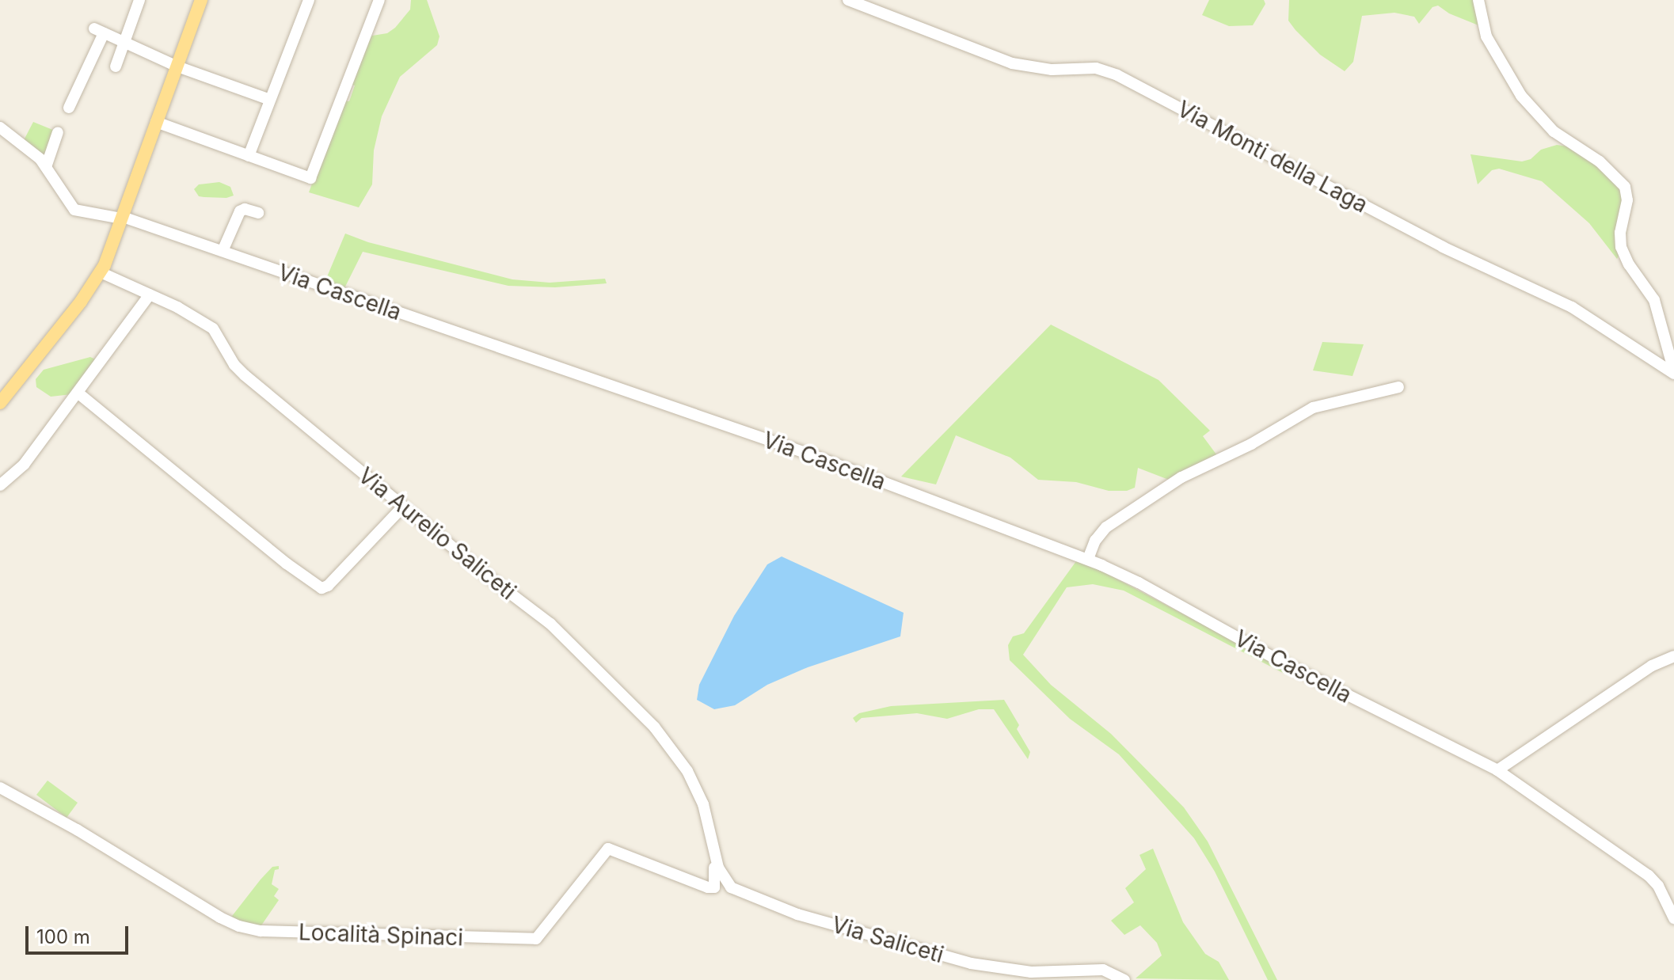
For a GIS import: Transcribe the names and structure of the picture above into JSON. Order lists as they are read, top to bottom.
{
  "streets": {
    "street": [
      "Via Monti della Laga",
      "Via Cascella",
      "Via Aurelio Saliceti",
      "Località Spinaci",
      "Via Saliceti"
    ]
  },
  "crossings": [
    ["Via Aurelio Saliceti", "Località Spinaci"],
    ["Via Aurelio Saliceti", "Via Saliceti"],
    ["Località Spinaci", "Via Saliceti"]
  ],
  "scale_bar": "100 m"
}
